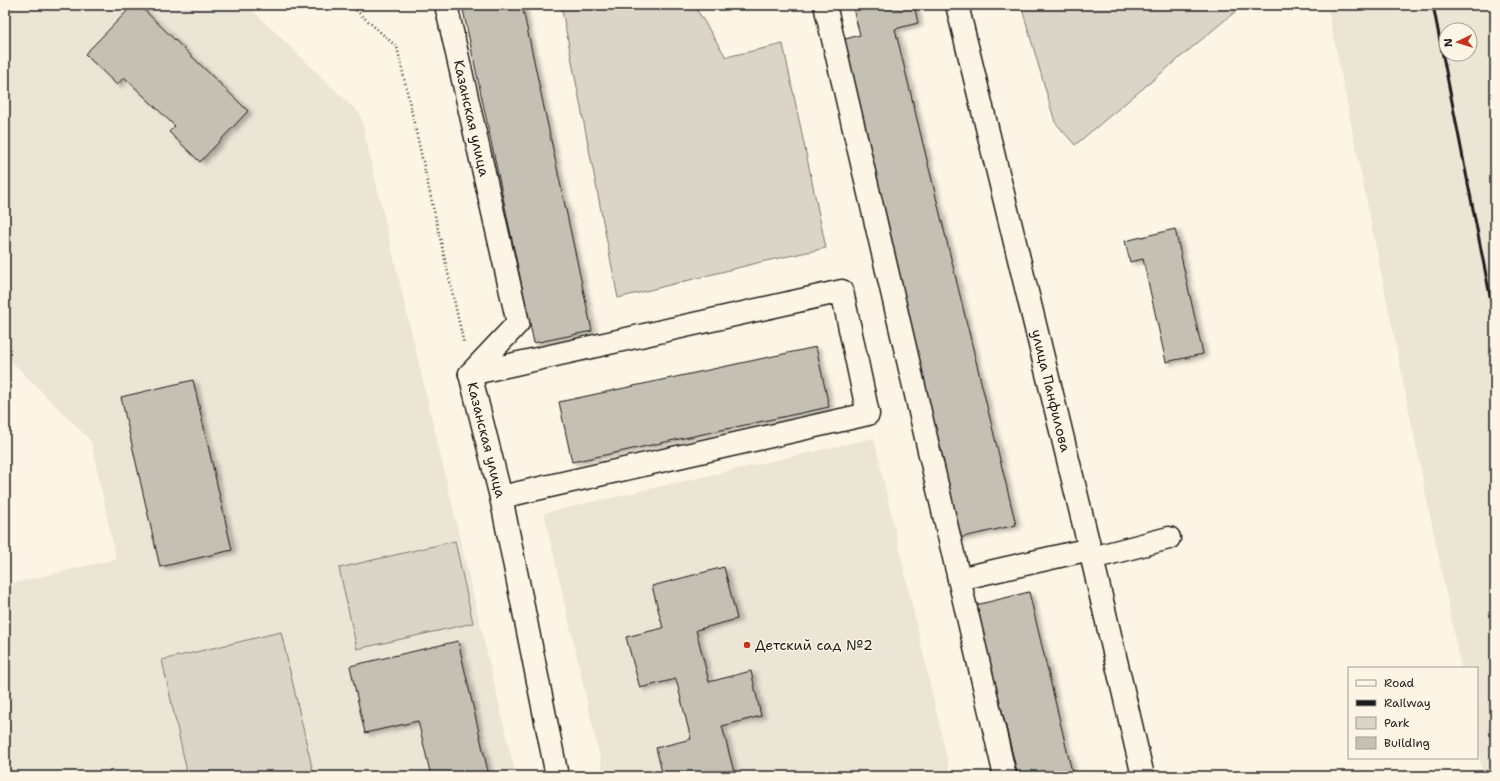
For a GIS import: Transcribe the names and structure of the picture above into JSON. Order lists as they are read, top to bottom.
{
  "streets": {
    "street": ["Казанская улица", "улица Панфилова"]
  },
  "places": ["Детский сад №2"],
  "legend": [
    "Road",
    "Railway",
    "Park",
    "Building"
  ],
  "north": "left"
}
